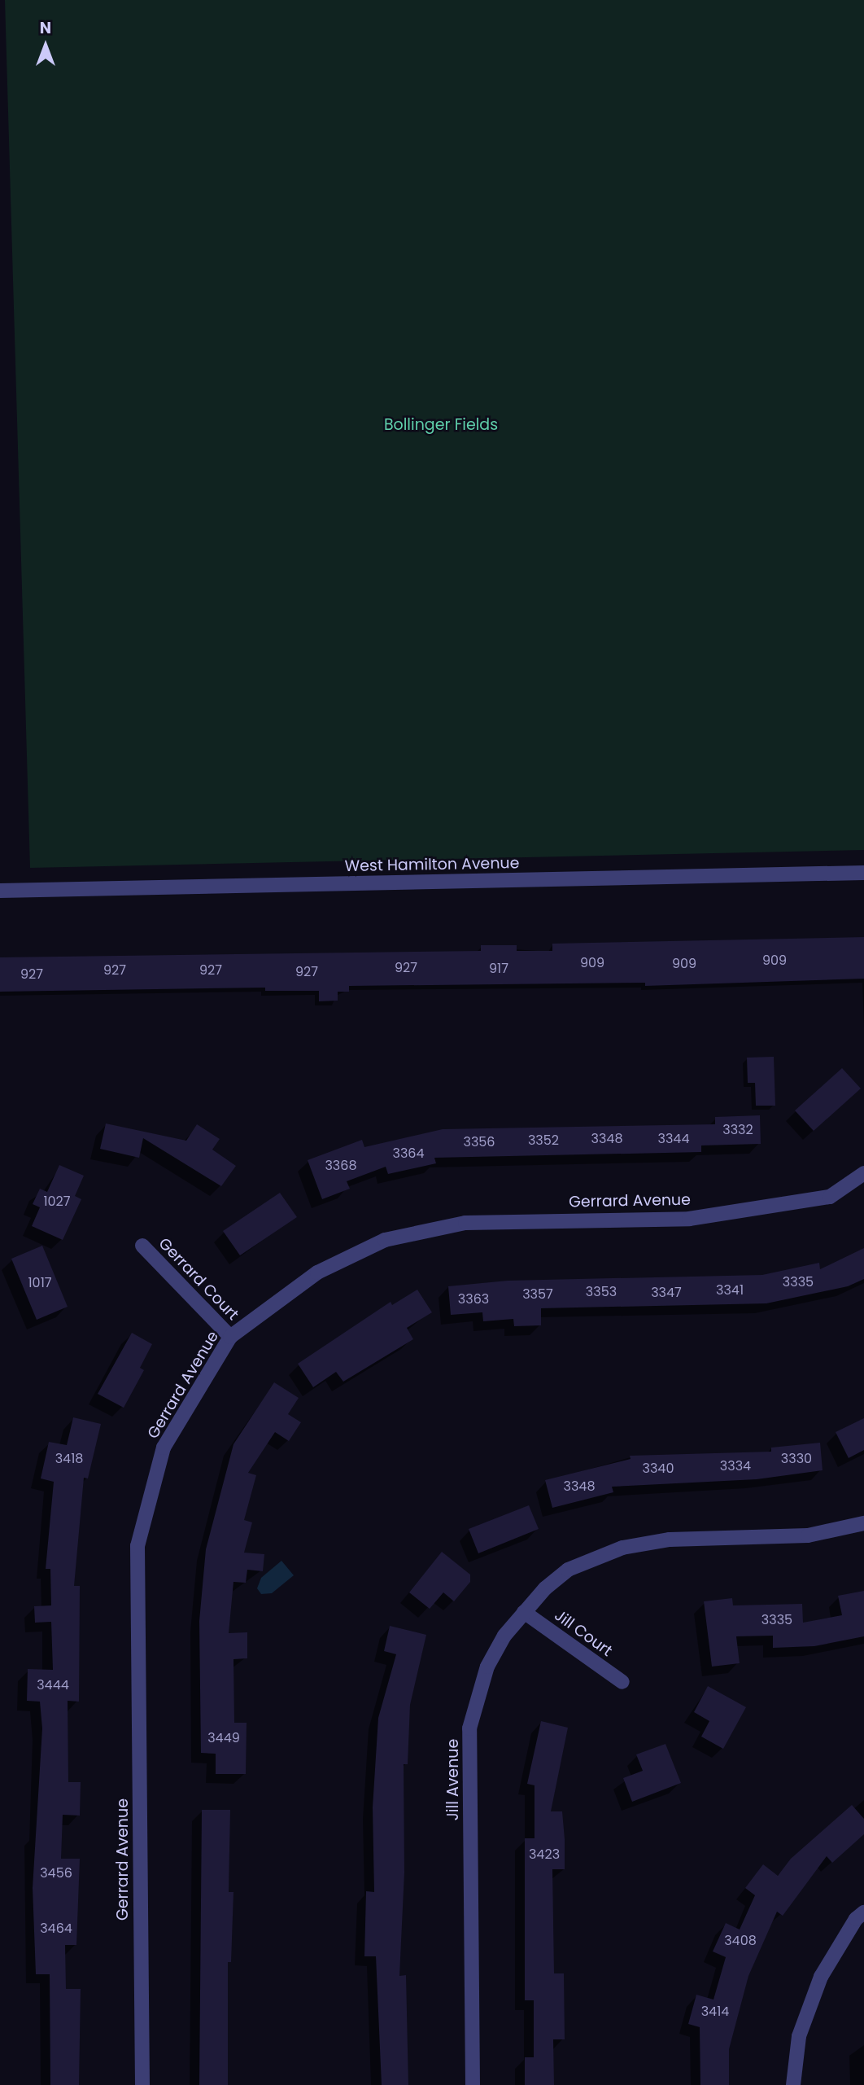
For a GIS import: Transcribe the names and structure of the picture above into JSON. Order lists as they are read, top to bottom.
{
  "streets": {
    "street": [
      "West Hamilton Avenue",
      "Gerrard Avenue",
      "Gerrard Court",
      "Jill Court",
      "Jill Avenue"
    ]
  },
  "crossings": [
    ["Gerrard Avenue", "Gerrard Court"],
    ["Jill Court", "Jill Avenue"]
  ],
  "parks": ["Bollinger Fields"],
  "house_numbers": [
    "909",
    "909",
    "909",
    "927",
    "917",
    "927",
    "927",
    "927",
    "927",
    "3332",
    "3348",
    "3344",
    "3352",
    "3356",
    "3364",
    "3368",
    "1027",
    "3335",
    "1017",
    "3341",
    "3353",
    "3347",
    "3357",
    "3363",
    "3418",
    "3330",
    "3334",
    "3340",
    "3348",
    "3335",
    "3444",
    "3449",
    "3423",
    "3456",
    "3464",
    "3408",
    "3414"
  ],
  "north": "top"
}
